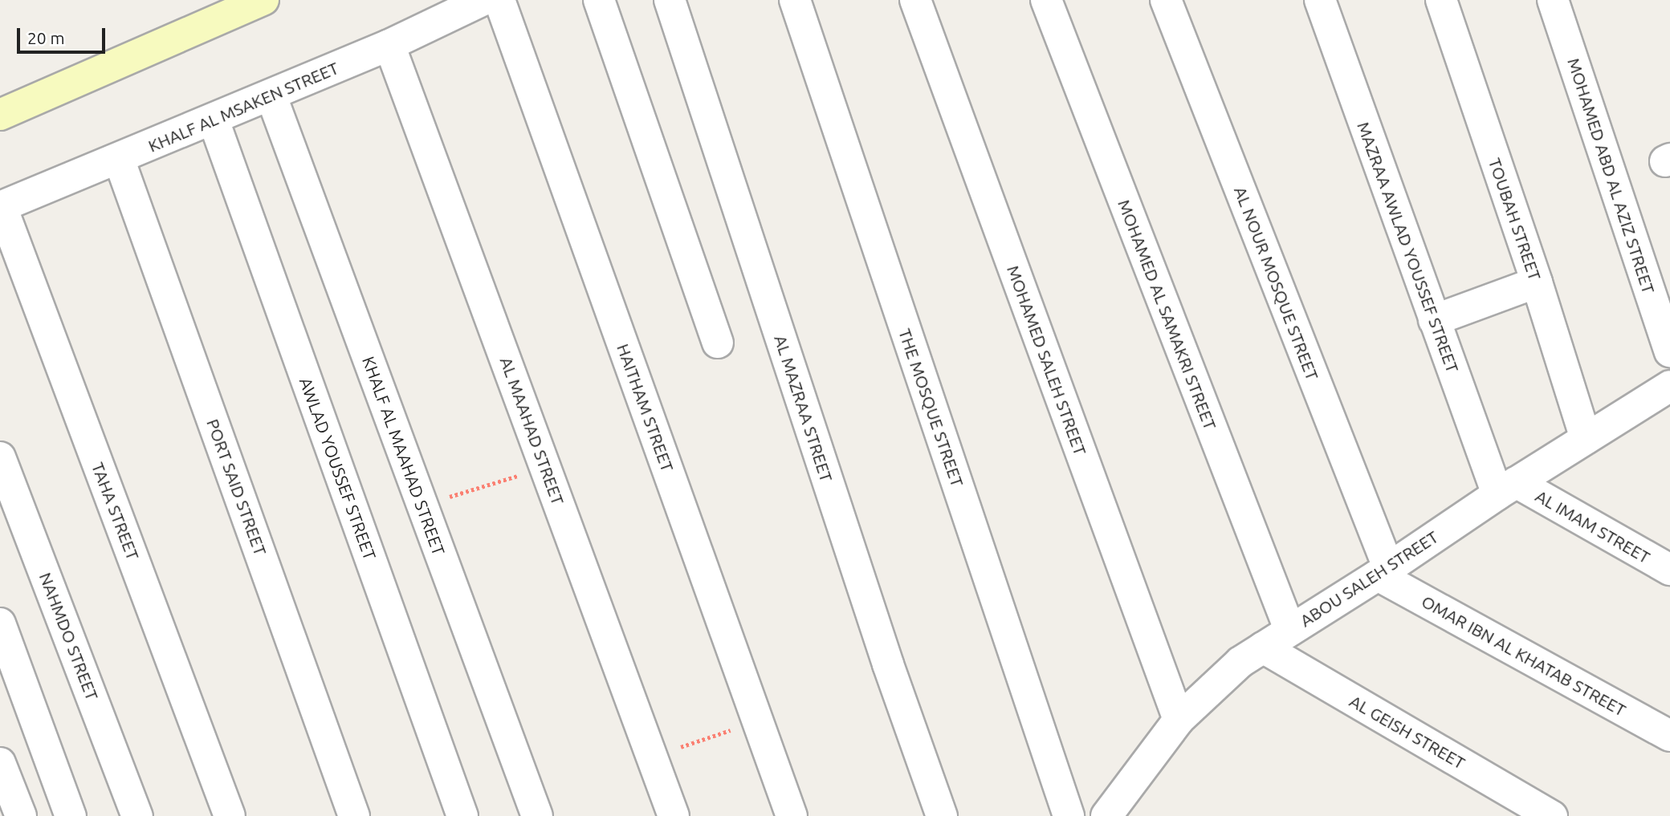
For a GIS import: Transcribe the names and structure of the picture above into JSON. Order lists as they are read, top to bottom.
{
  "streets": {
    "street": [
      "KHALF AL MSAKEN STREET",
      "MOHAMED ABD AL AZIZ STREET",
      "TOUBAH STREET",
      "MAZRAA AWLAD YOUSSEF STREET",
      "AL NOUR MOSQUE STREET",
      "MOHAMED AL SAMAKRI STREET",
      "MOHAMED SALEH STREET",
      "HAITHAM STREET",
      "THE MOSQUE STREET",
      "AL MAZRAA STREET",
      "AL MAAHAD STREET",
      "KHALF AL MAAHAD STREET",
      "AWLAD YOUSSEF STREET",
      "PORT SAID STREET",
      "TAHA STREET",
      "AL IMAM STREET",
      "ABOU SALEH STREET",
      "NAHMDO STREET",
      "OMAR IBN AL KHATAB STREET",
      "AL GEISH STREET"
    ]
  },
  "crossings": [
    ["KHALF AL MSAKEN STREET", "AL MAAHAD STREET"],
    ["KHALF AL MSAKEN STREET", "KHALF AL MAAHAD STREET"],
    ["KHALF AL MSAKEN STREET", "AWLAD YOUSSEF STREET"],
    ["KHALF AL MSAKEN STREET", "PORT SAID STREET"],
    ["KHALF AL MSAKEN STREET", "TAHA STREET"],
    ["TOUBAH STREET", "ABOU SALEH STREET"],
    ["MAZRAA AWLAD YOUSSEF STREET", "AL IMAM STREET"],
    ["MAZRAA AWLAD YOUSSEF STREET", "ABOU SALEH STREET"],
    ["AL NOUR MOSQUE STREET", "ABOU SALEH STREET"],
    ["AL NOUR MOSQUE STREET", "OMAR IBN AL KHATAB STREET"],
    ["MOHAMED AL SAMAKRI STREET", "ABOU SALEH STREET"],
    ["MOHAMED SALEH STREET", "ABOU SALEH STREET"],
    ["AL IMAM STREET", "ABOU SALEH STREET"],
    ["ABOU SALEH STREET", "OMAR IBN AL KHATAB STREET"],
    ["ABOU SALEH STREET", "AL GEISH STREET"]
  ],
  "scale_bar": "20 m"
}
